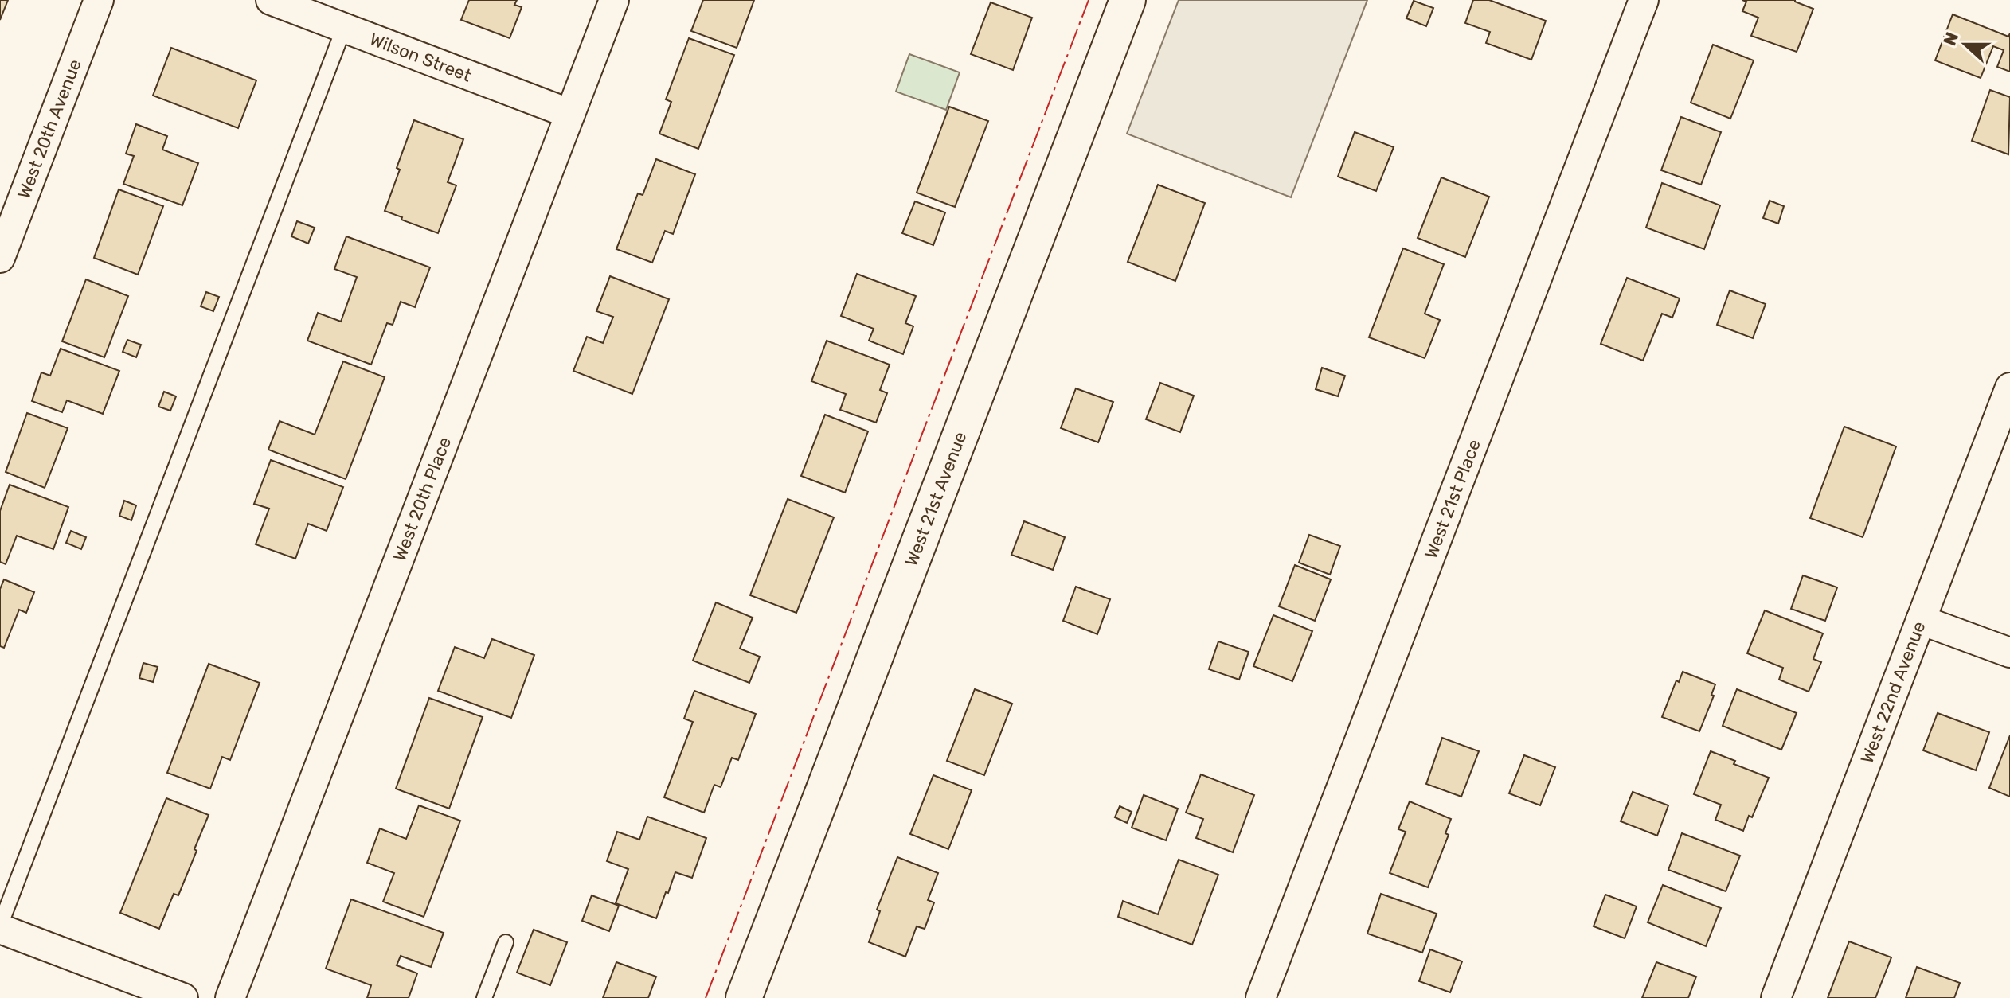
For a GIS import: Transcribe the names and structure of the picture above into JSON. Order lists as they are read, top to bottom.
{
  "streets": {
    "street": [
      "Wilson Street",
      "West 20th Avenue",
      "West 20th Place",
      "West 21st Avenue",
      "West 21st Place",
      "West 22nd Avenue"
    ]
  },
  "crossings": [
    ["Wilson Street", "West 20th Place"]
  ],
  "north": "left"
}
